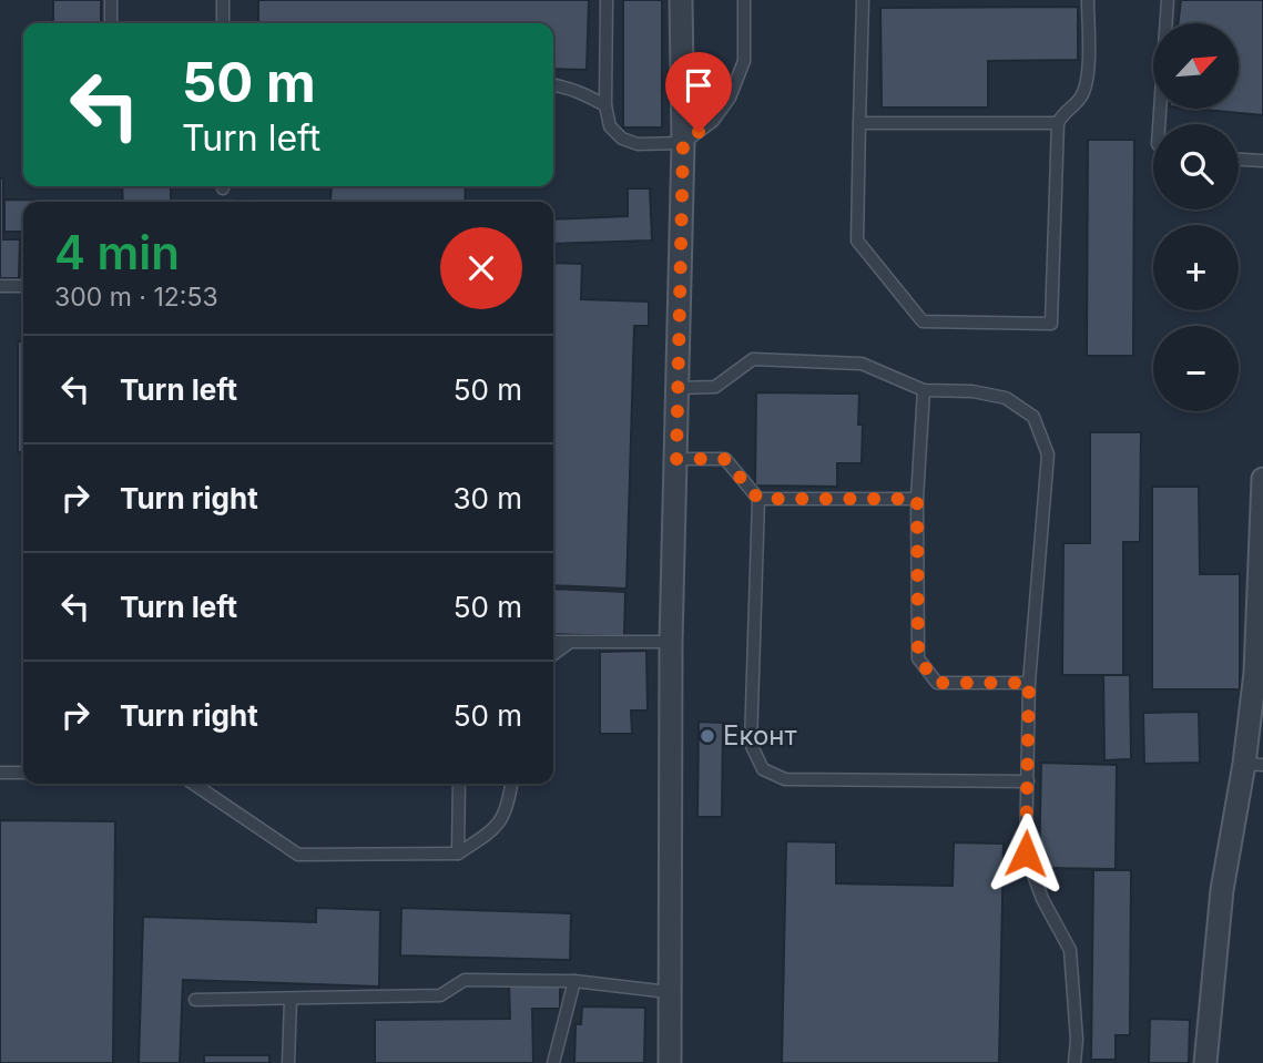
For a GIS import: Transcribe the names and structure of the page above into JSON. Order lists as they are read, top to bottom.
{
  "places": ["Еконт"],
  "north": "top right",
  "page": {
    "map_buttons": ["+", "−"],
    "turn": ["50 m", "Turn left"],
    "heading": ["4 min", "300 m · 12:53"],
    "list": [
      {
        "name": "Turn left",
        "value": "50 m"
      },
      {
        "name": "Turn right",
        "value": "30 m"
      },
      {
        "name": "Turn left",
        "value": "50 m"
      },
      {
        "name": "Turn right",
        "value": "50 m"
      }
    ]
  }
}
